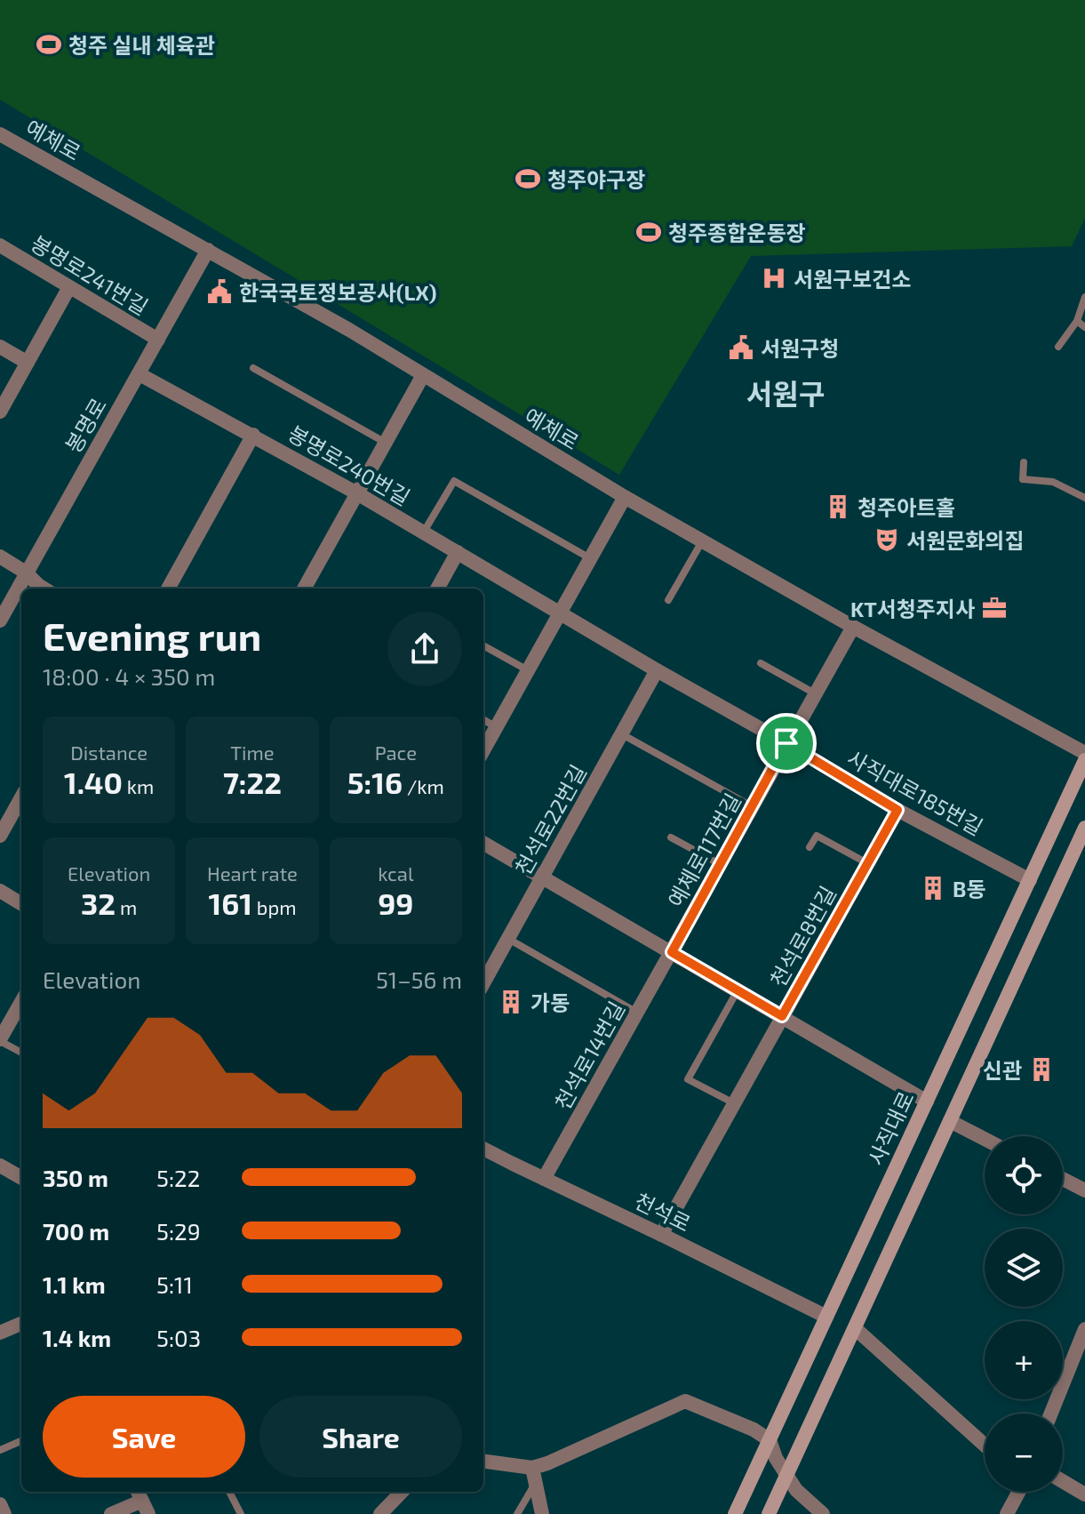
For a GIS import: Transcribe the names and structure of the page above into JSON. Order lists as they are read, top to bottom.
{
  "streets": {
    "main road": ["사직대로"],
    "street": [
      "예체로",
      "봉명로241번길",
      "봉명로",
      "봉명로240번길",
      "사직대로185번길",
      "천석로22번길",
      "예체로117번길",
      "천석로8번길",
      "천석로14번길",
      "천석로"
    ]
  },
  "crossings": [
    ["예체로", "봉명로"],
    ["예체로", "예체로117번길"],
    ["봉명로241번길", "봉명로"],
    ["봉명로", "봉명로240번길"],
    ["봉명로240번길", "사직대로185번길"],
    ["사직대로185번길", "천석로22번길"],
    ["사직대로185번길", "예체로117번길"],
    ["사직대로185번길", "천석로8번길"],
    ["사직대로185번길", "사직대로"],
    ["예체로117번길", "천석로14번길"],
    ["천석로8번길", "천석로"],
    ["천석로14번길", "천석로"],
    ["사직대로", "천석로"]
  ],
  "districts": ["서원구"],
  "places": {
    "sports": ["청주 실내 체육관", "청주야구장", "청주종합운동장"],
    "hospital": ["서원구보건소"],
    "public building": ["한국국토정보공사(LX)", "서원구청"],
    "building": [
      "청주아트홀",
      "B동",
      "가동",
      "신관"
    ],
    "theatre": ["서원문화의집"],
    "office": ["KT서청주지사"]
  },
  "page": {
    "heading": ["Evening run", "18:00 · 4 × 350 m"],
    "stats": [
      ["Distance", "1.40 km"],
      ["Time", "7:22"],
      ["Pace", "5:16 /km"],
      ["Elevation", "32 m"],
      ["Heart rate", "161 bpm"],
      ["kcal", "99"]
    ],
    "chart": ["Elevation", "51–56 m"],
    "map_buttons": ["+", "−"],
    "list": [
      {
        "name": "350 m",
        "note": "5:22"
      },
      {
        "name": "700 m",
        "note": "5:29"
      },
      {
        "name": "1.1 km",
        "note": "5:11"
      },
      {
        "name": "1.4 km",
        "note": "5:03"
      }
    ],
    "buttons": ["Save", "Share"]
  }
}
